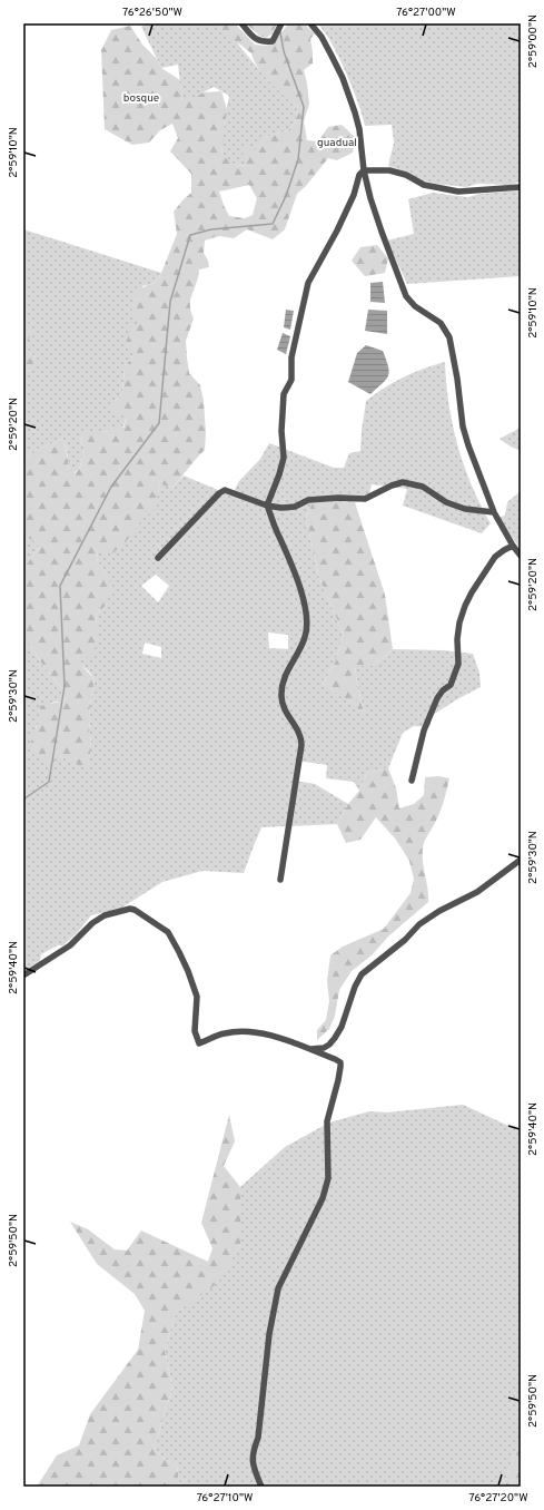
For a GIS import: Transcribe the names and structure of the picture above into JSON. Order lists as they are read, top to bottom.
{
  "parks": ["bosque", "guadual"],
  "coordinates": [
    "76°26'50\"W",
    "76°27'00\"W",
    "2°59'00\"N",
    "2°59'10\"N",
    "2°59'20\"N",
    "2°59'30\"N",
    "2°59'40\"N",
    "2°59'50\"N",
    "76°27'10\"W",
    "76°27'20\"W"
  ]
}
